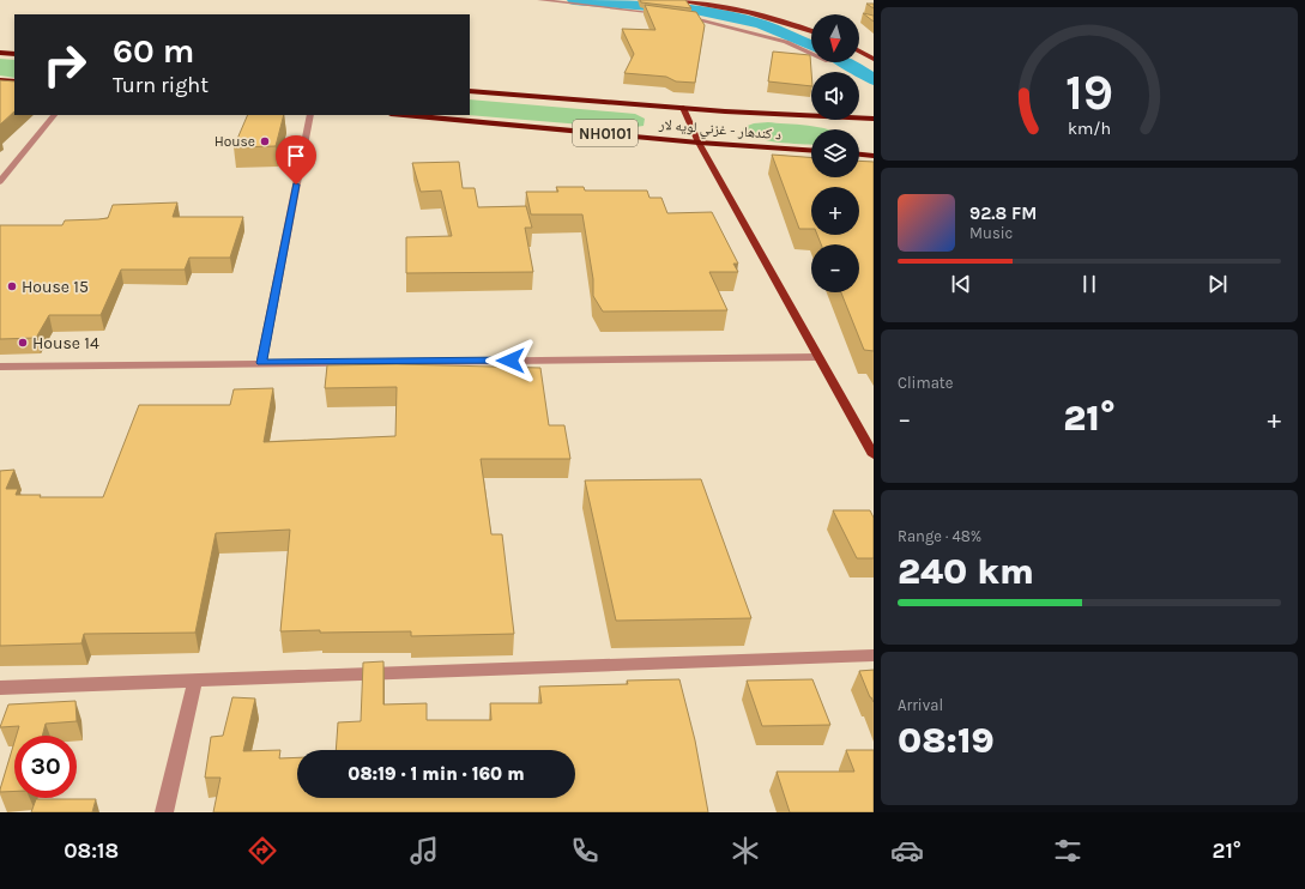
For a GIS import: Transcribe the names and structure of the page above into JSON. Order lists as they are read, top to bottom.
{
  "streets": {
    "highway": ["د کندهار - غزني لويه لار", "NH0101"]
  },
  "places": ["House", "House 15", "House 14"],
  "north": "bottom",
  "page": {
    "map_buttons": ["+", "−"],
    "turn": ["60 m", "Turn right"],
    "song": ["92.8 FM", "Music"],
    "tile": [
      "Climate",
      ["Range · 48%", "240 km"],
      ["Arrival", "08:19"]
    ],
    "heat": ["−", "21°", "+"],
    "limit": "30",
    "trip": "08:19 · 1 min · 160 m",
    "tabs": ["08:18", "21°"],
    "gauge": ["19", "km/h"]
  }
}
